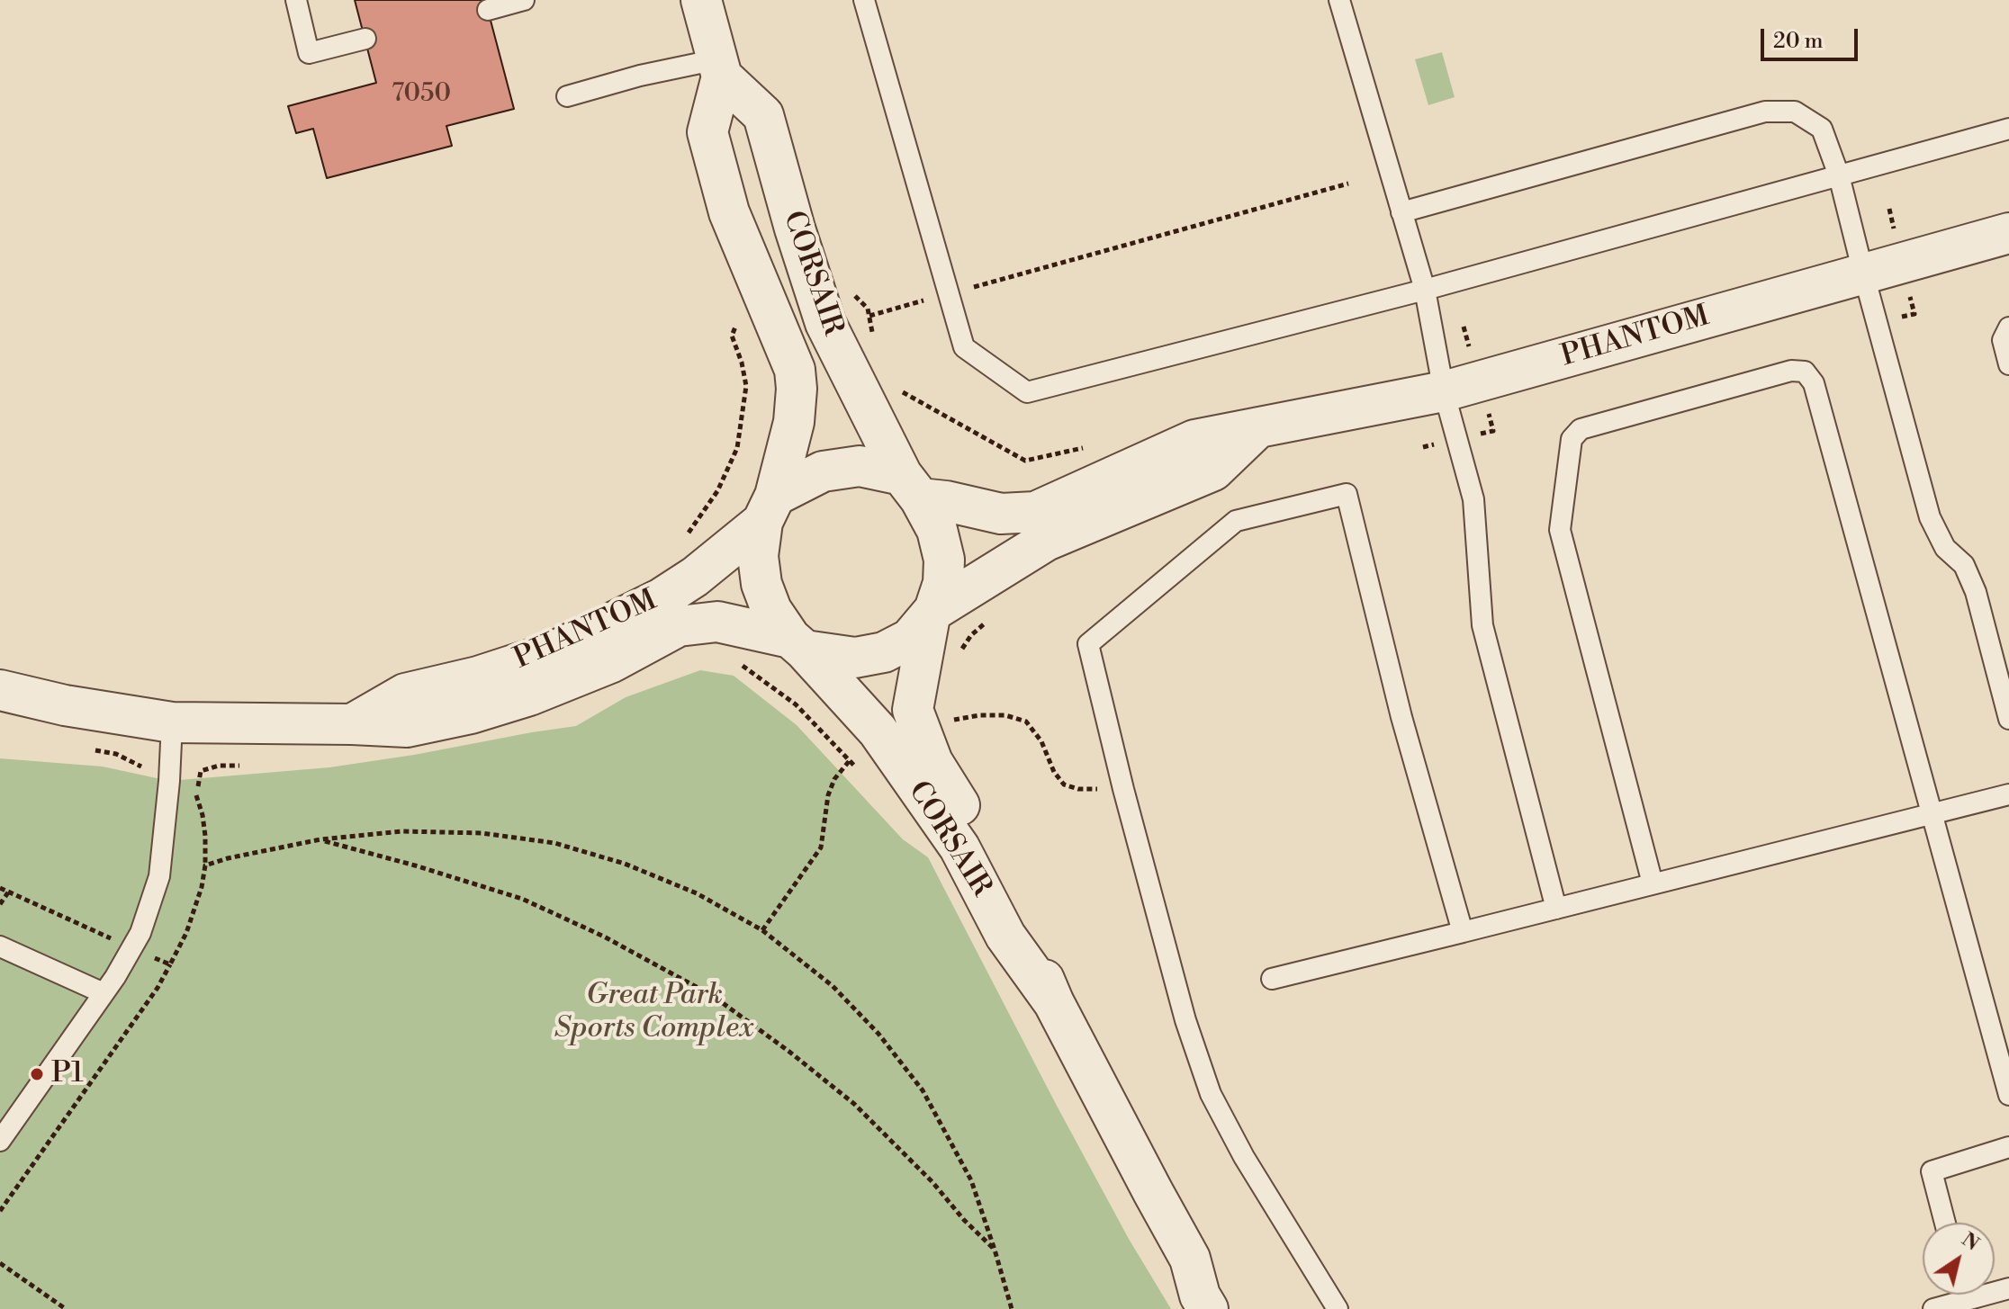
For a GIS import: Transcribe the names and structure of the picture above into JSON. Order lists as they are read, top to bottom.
{
  "streets": {
    "street": ["CORSAIR", "PHANTOM"]
  },
  "crossings": [
    ["CORSAIR", "PHANTOM"]
  ],
  "parks": ["Great Park Sports Complex"],
  "places": ["P1"],
  "house_numbers": ["7050"],
  "scale_bar": "20 m",
  "north": "top right"
}
